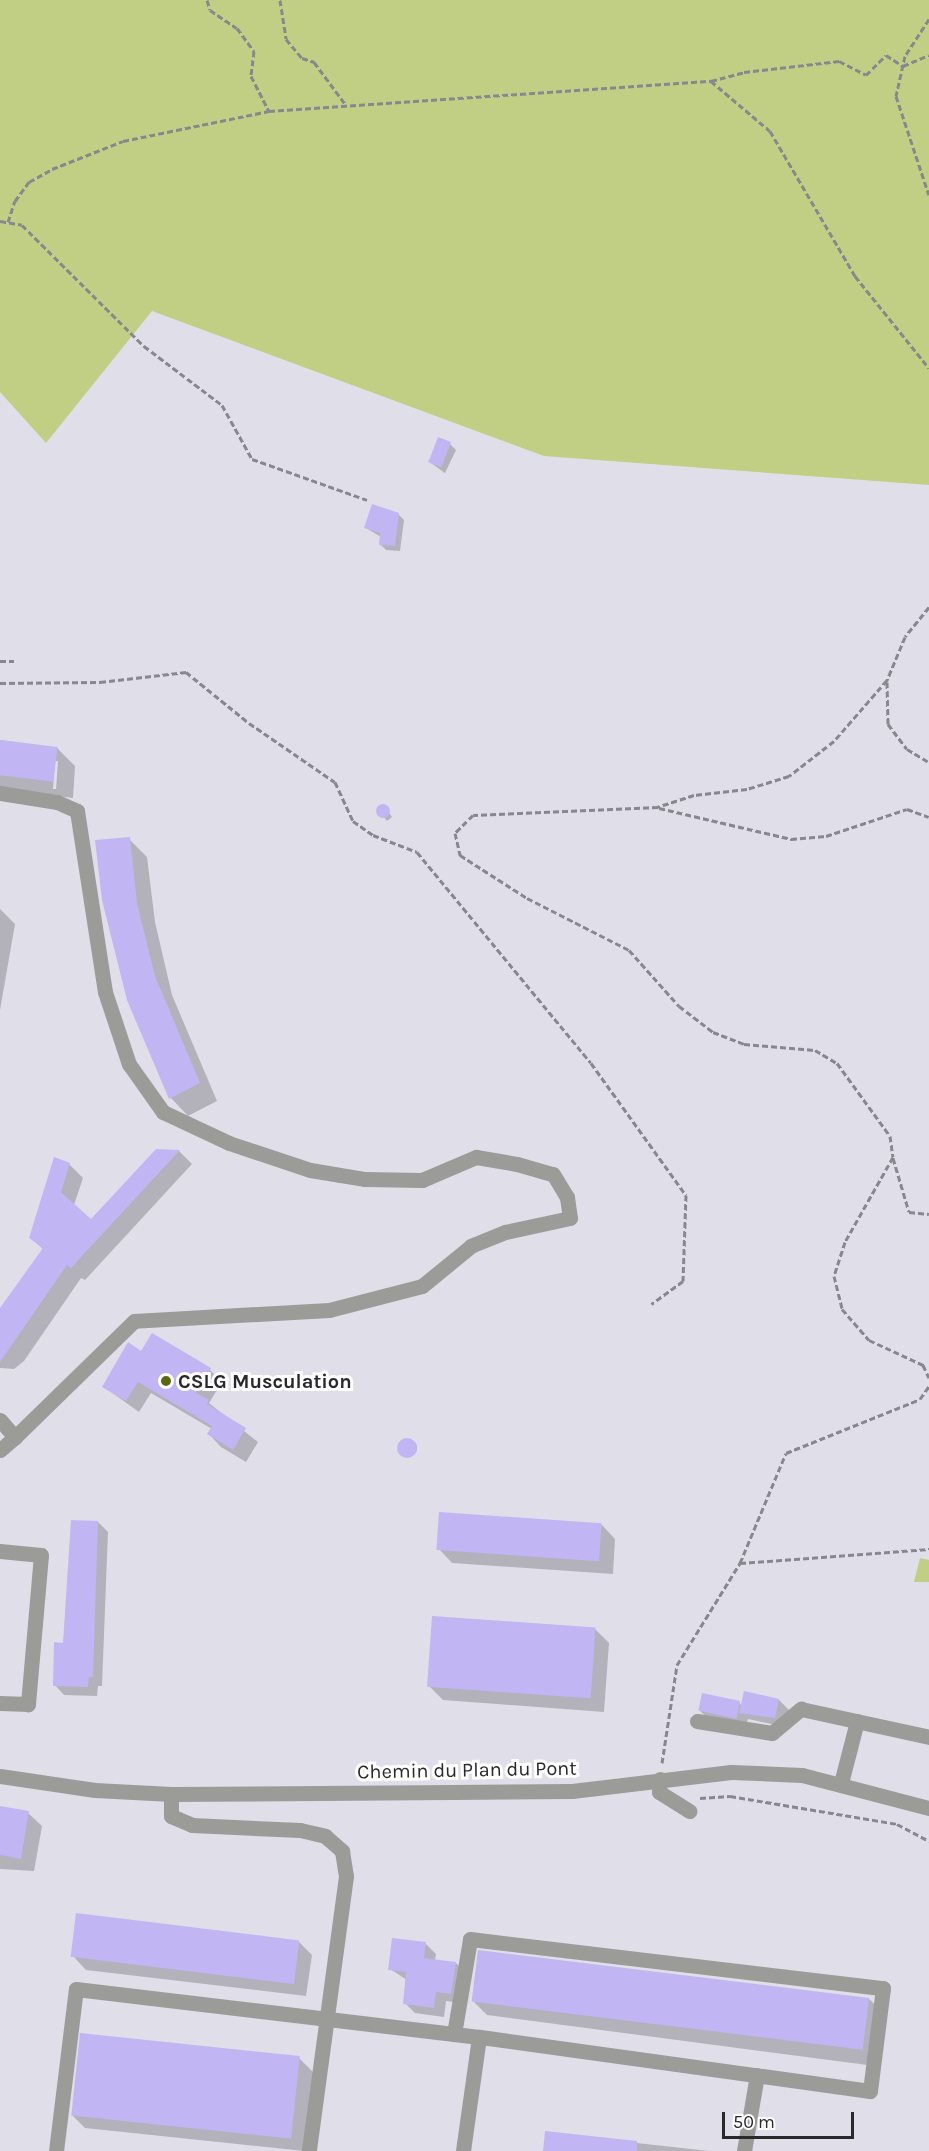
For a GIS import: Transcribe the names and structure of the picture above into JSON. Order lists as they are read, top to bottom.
{
  "streets": {
    "street": ["Chemin du Plan du Pont"]
  },
  "places": ["CSLG Musculation"],
  "scale_bar": "50 m"
}
